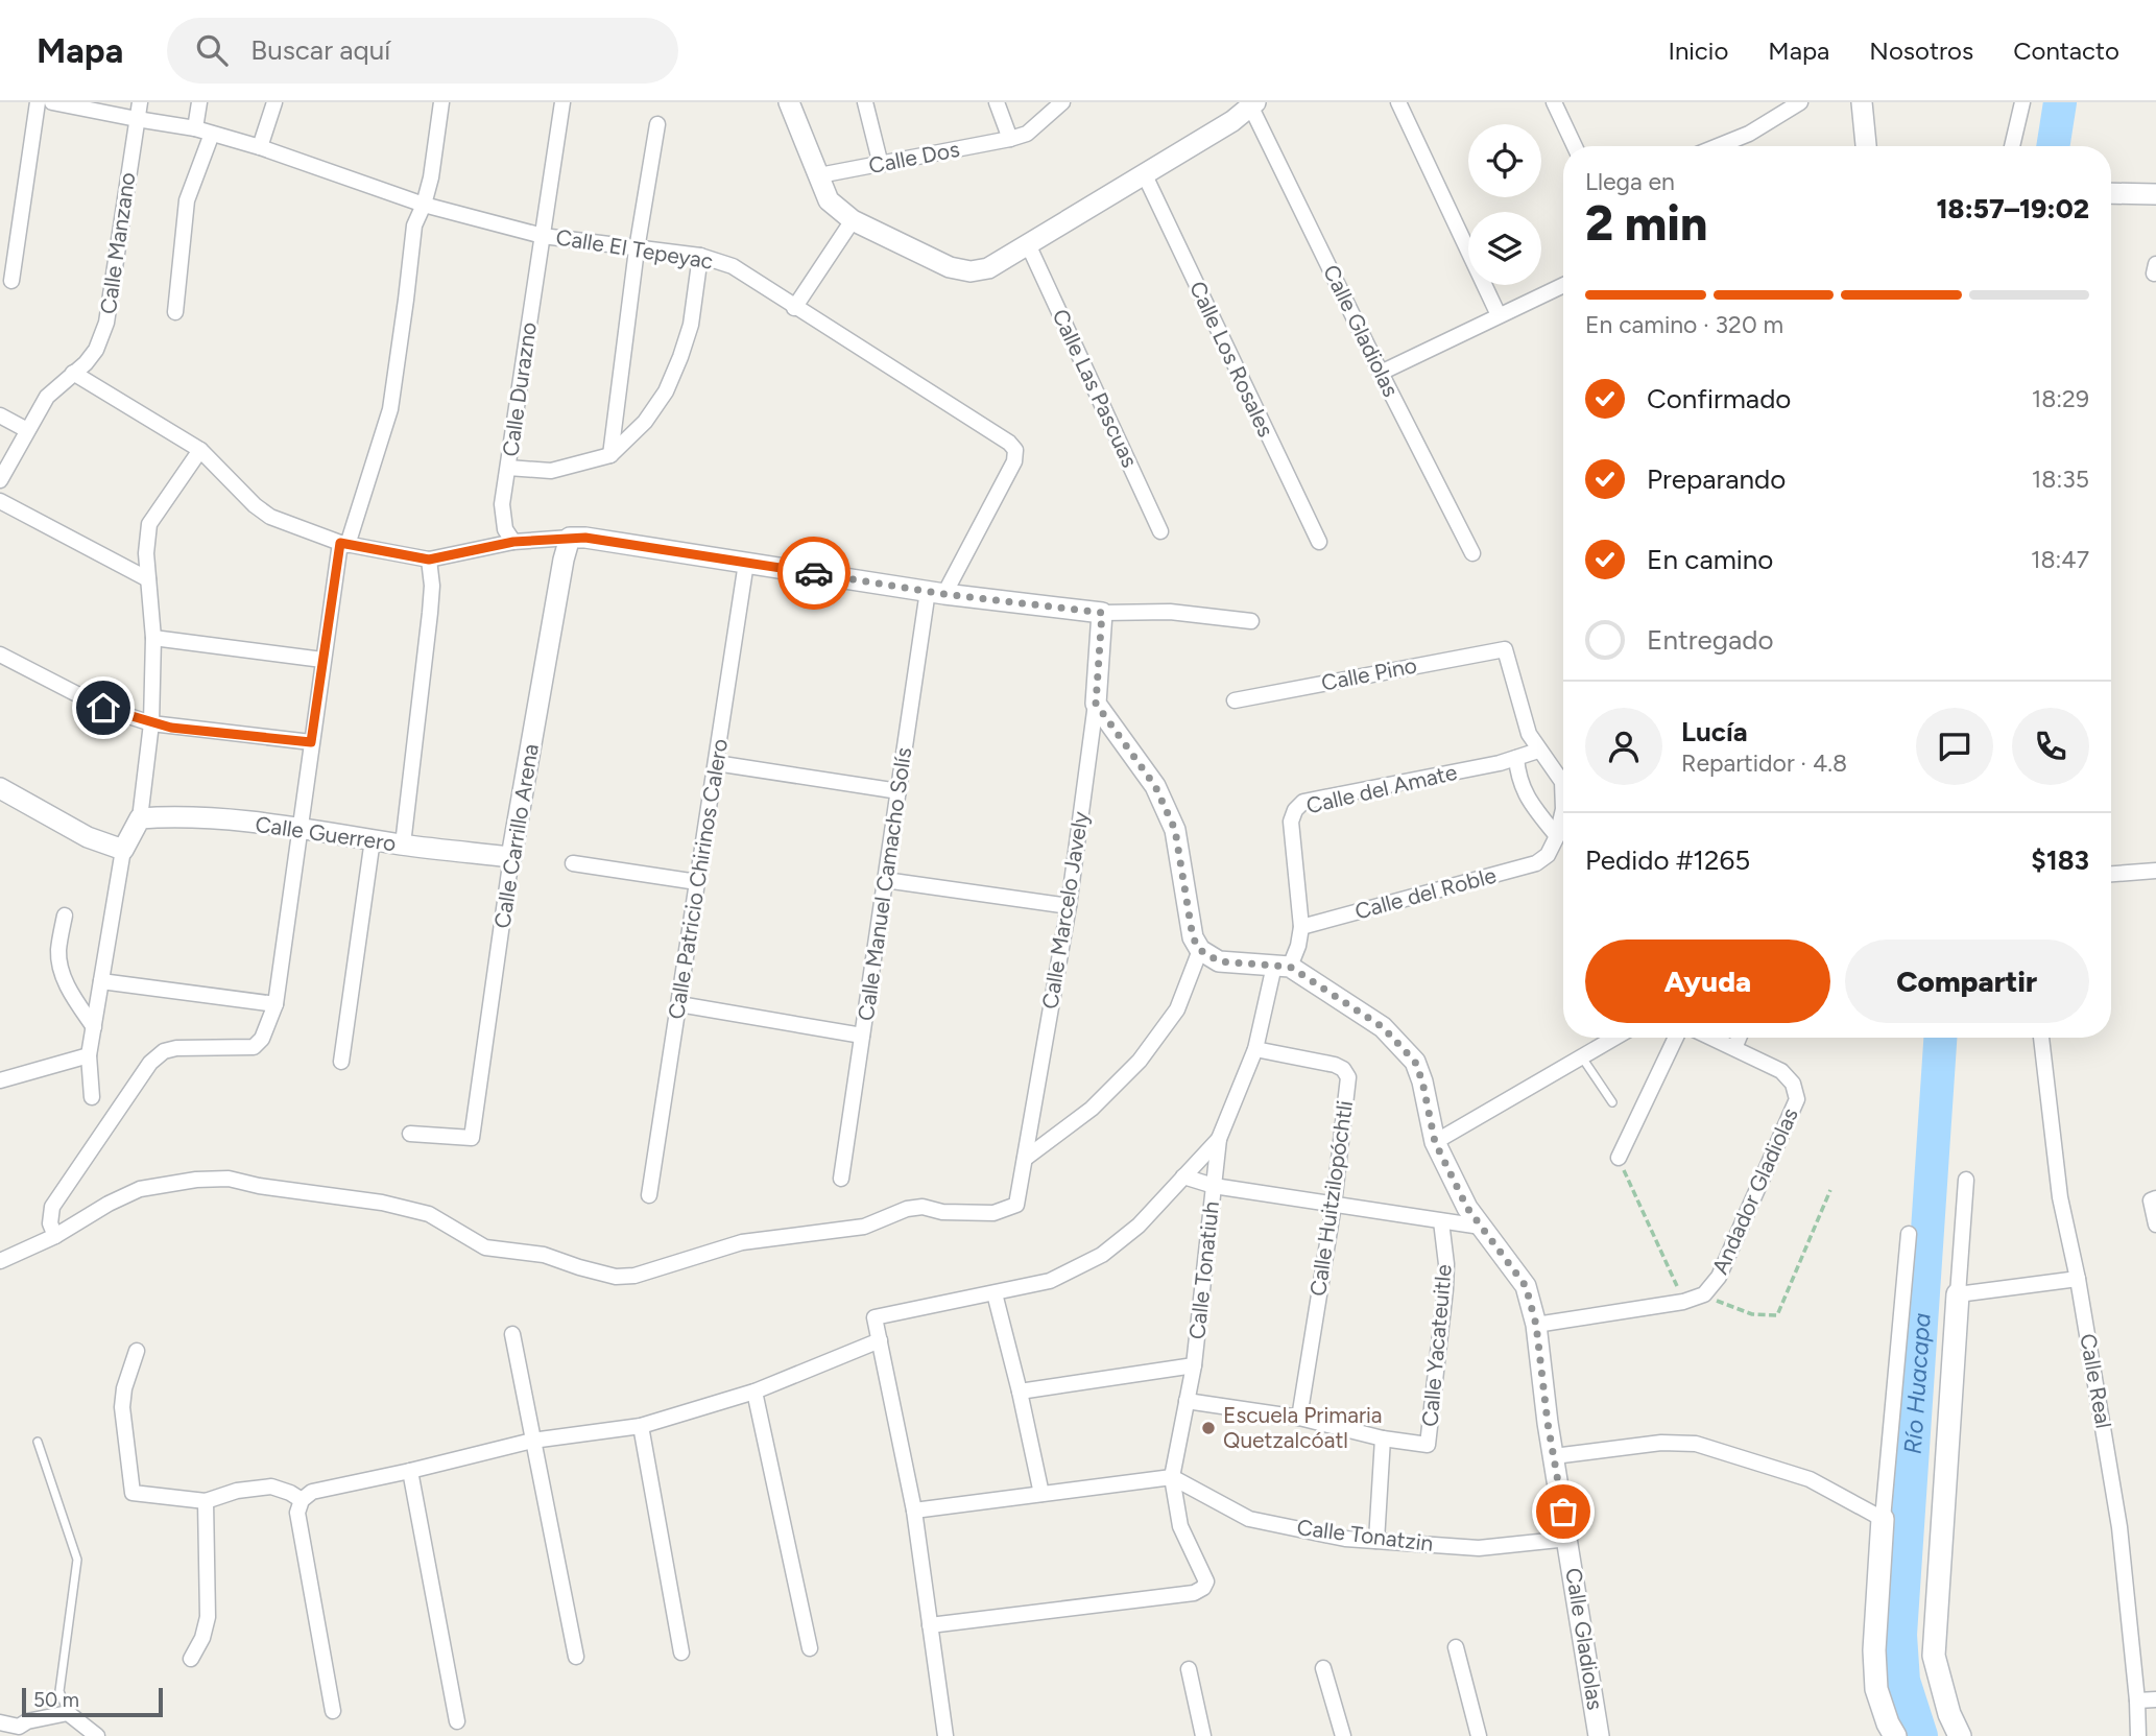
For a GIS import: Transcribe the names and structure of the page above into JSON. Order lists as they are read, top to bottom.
{
  "streets": {
    "street": [
      "Calle Dos",
      "Calle Manzano",
      "Calle El Tepeyac",
      "Calle Gladiolas",
      "Calle Los Rosales",
      "Calle Las Pascuas",
      "Calle Durazno",
      "Calle Pino",
      "Calle del Amate",
      "Calle Guerrero",
      "Calle Carrillo Arena",
      "Calle Patricio Chirinos Calero",
      "Calle Manuel Camacho Solís",
      "Calle del Roble",
      "Calle Marcelo Javely",
      "Andador Gladiolas",
      "Calle Huitzilopóchtli",
      "Calle Tonatiuh",
      "Calle Yacateuitle",
      "Calle Real",
      "Calle Tonatzin"
    ]
  },
  "crossings": [
    ["Calle Manzano", "Calle El Tepeyac"],
    ["Calle El Tepeyac", "Calle Durazno"],
    ["Calle El Tepeyac", "Calle Manuel Camacho Solís"],
    ["Calle Gladiolas", "Calle del Amate"],
    ["Calle Gladiolas", "Calle Tonatzin"],
    ["Calle Pino", "Calle del Amate"],
    ["Calle del Amate", "Calle del Roble"],
    ["Calle del Amate", "Calle Huitzilopóchtli"],
    ["Calle del Amate", "Calle Tonatiuh"],
    ["Calle Guerrero", "Calle Carrillo Arena"],
    ["Calle Huitzilopóchtli", "Calle Yacateuitle"],
    ["Calle Tonatiuh", "Calle Yacateuitle"],
    ["Calle Tonatiuh", "Calle Tonatzin"]
  ],
  "water": ["Río Huacapa"],
  "places": ["Escuela Primaria Quetzalcóatl"],
  "scale_bar": "50 m",
  "page": {
    "header": "Mapa",
    "search": "Buscar aquí",
    "nav": [
      "Inicio",
      "Mapa",
      "Nosotros",
      "Contacto"
    ],
    "heading": ["2 min", "Llega en", "18:57–19:02"],
    "panel": [
      "Lucía",
      "Repartidor · 4.8",
      "Pedido #1265",
      "$183"
    ],
    "bar": "En camino · 320 m",
    "list": [
      ["Confirmado", "18:29"],
      ["Preparando", "18:35"],
      ["En camino", "18:47"],
      "Entregado"
    ],
    "buttons": ["Ayuda", "Compartir"],
    "scale": "50 m"
  }
}
